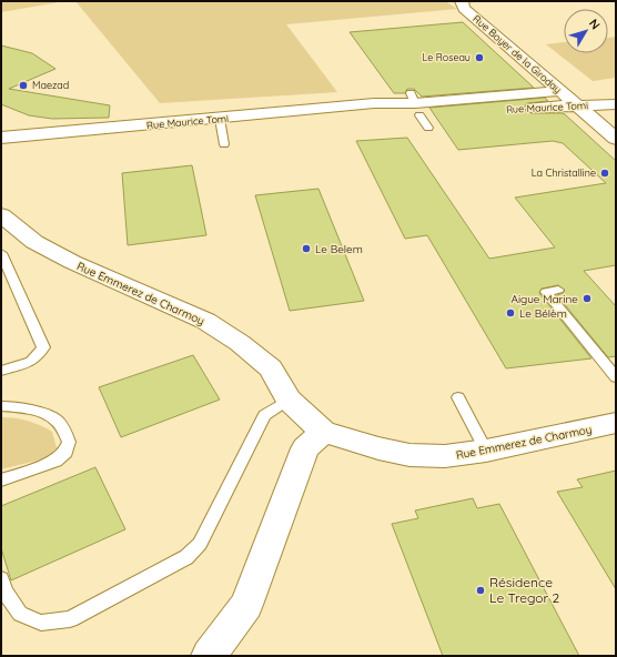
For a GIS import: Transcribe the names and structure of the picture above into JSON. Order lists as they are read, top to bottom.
{
  "streets": {
    "street": ["Rue Boyer de la Giroday", "Rue Maurice Tomi", "Rue Emmerez de Charmoy"]
  },
  "crossings": [
    ["Rue Boyer de la Giroday", "Rue Maurice Tomi"]
  ],
  "places": [
    "Le Roseau",
    "Maezad",
    "La Christalline",
    "Le Belem",
    "Aigue Marine",
    "Le Bélèm",
    "Résidence Le Tregor 2"
  ],
  "north": "top right"
}
